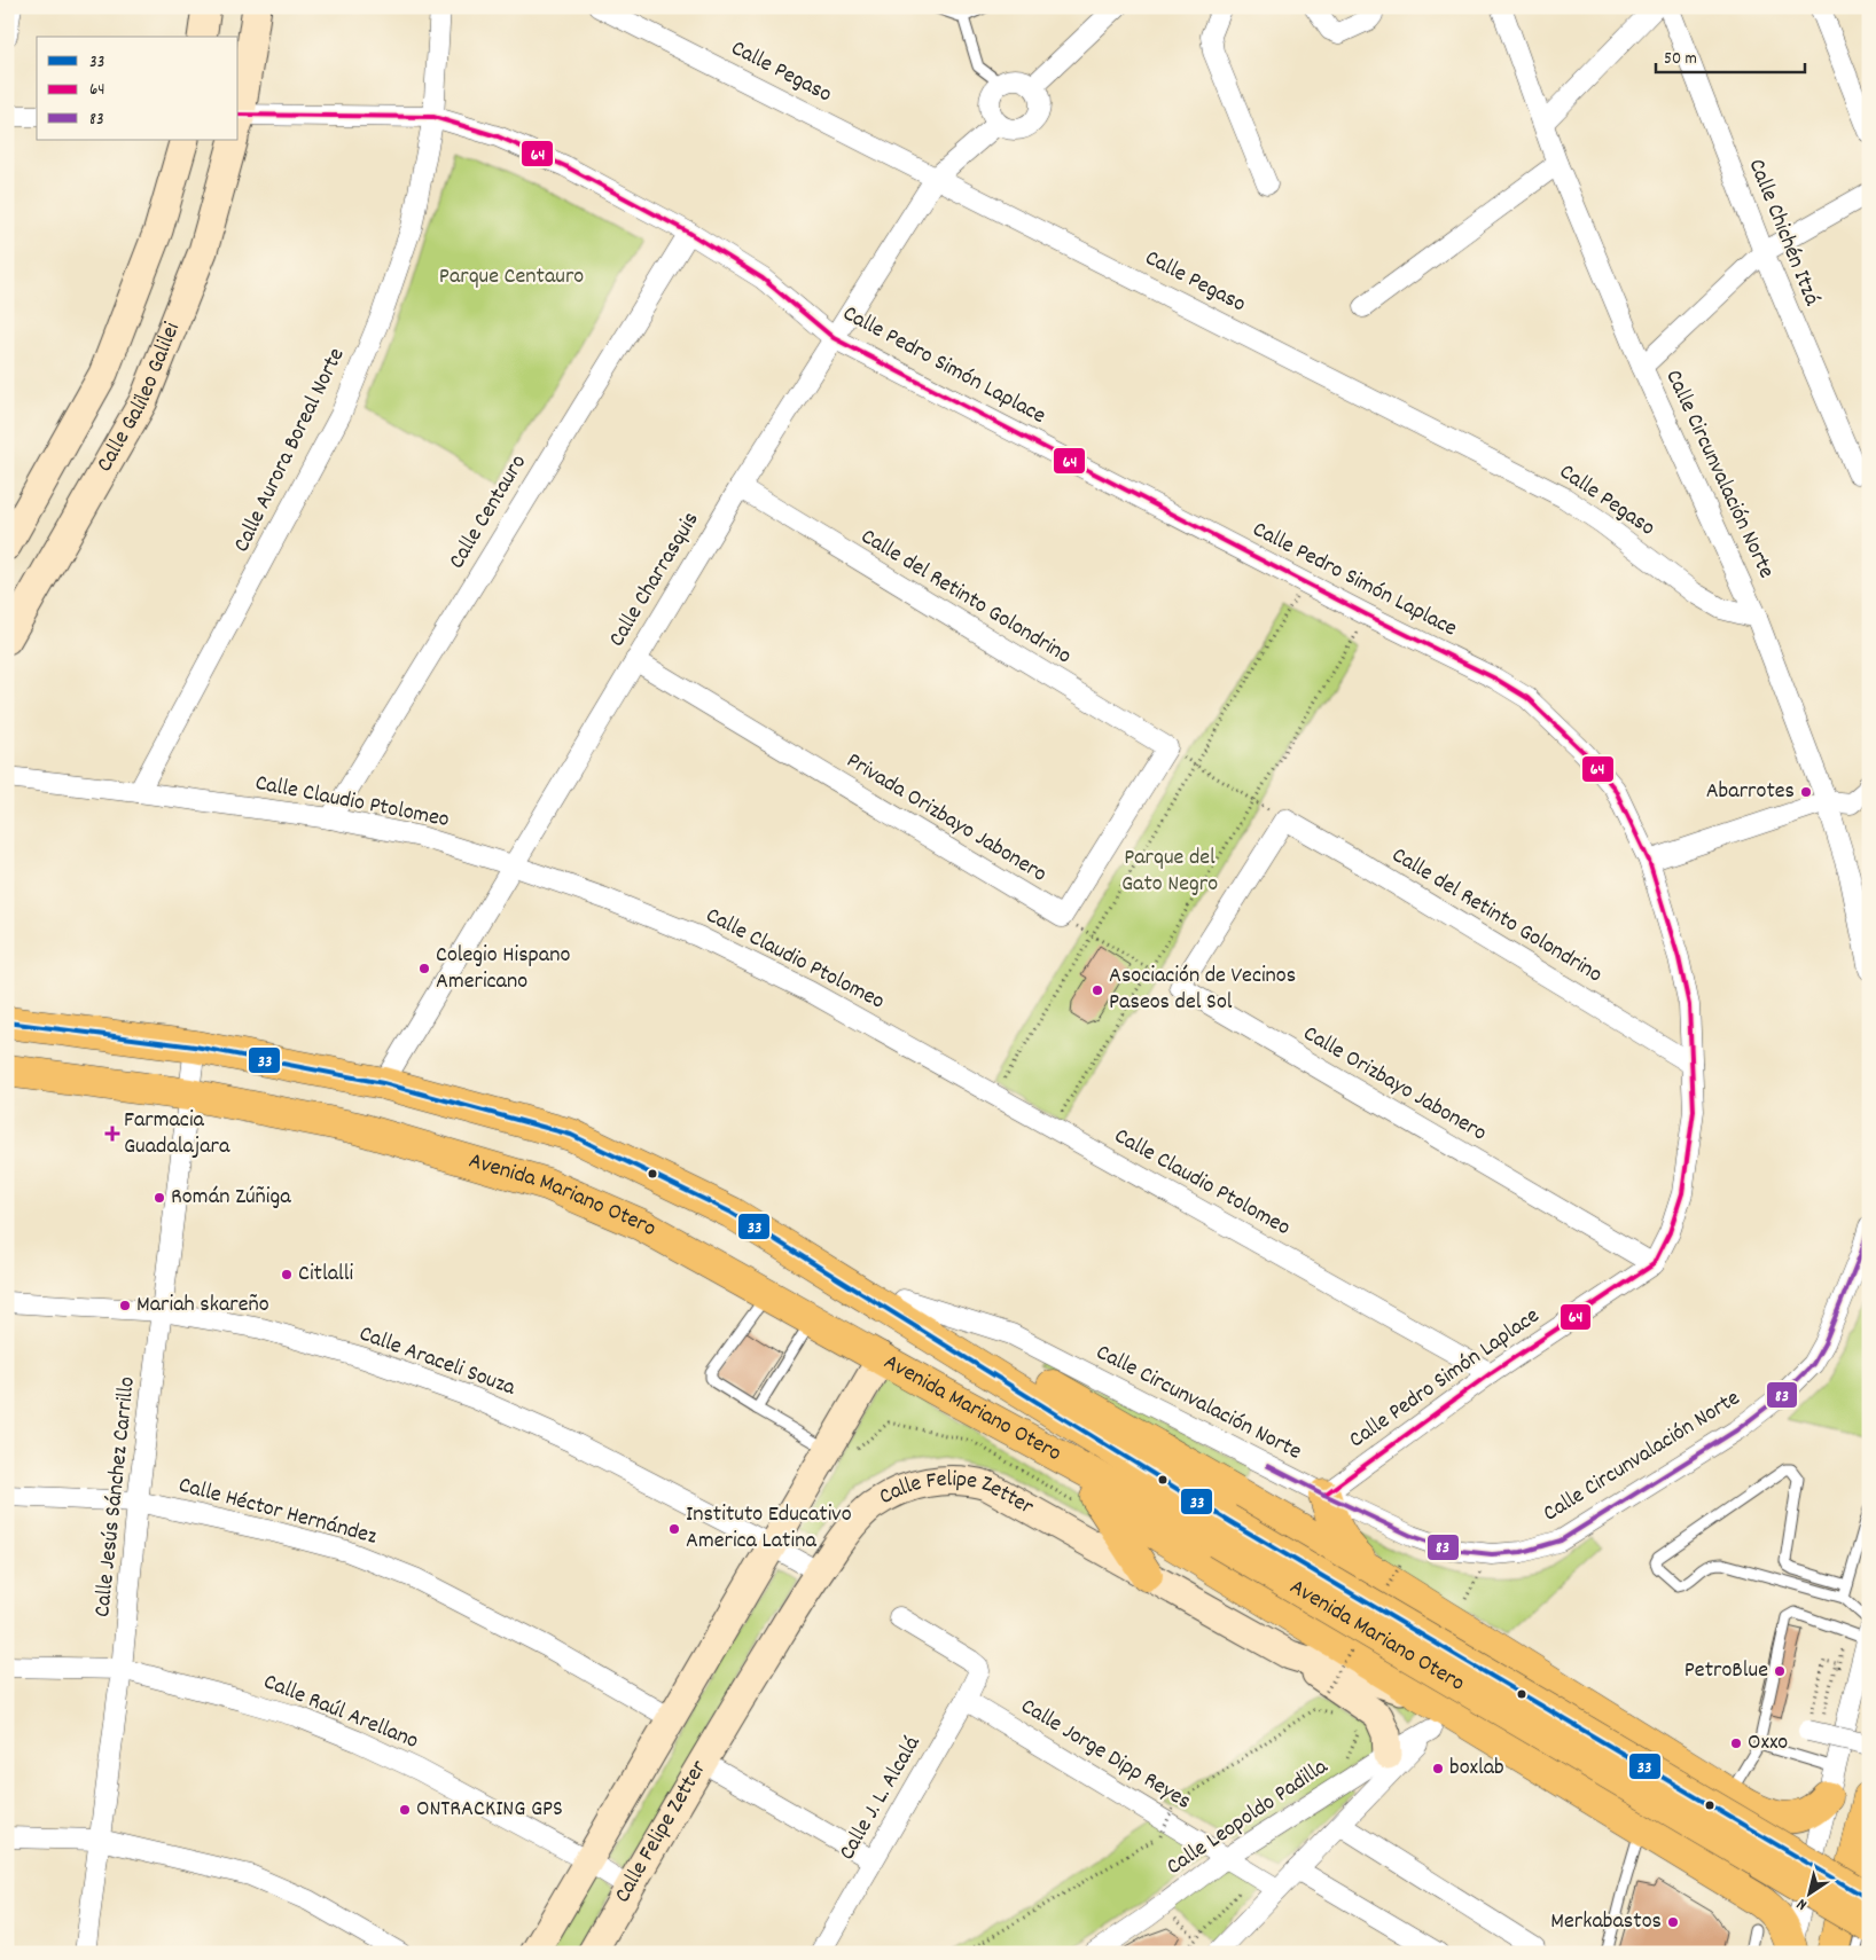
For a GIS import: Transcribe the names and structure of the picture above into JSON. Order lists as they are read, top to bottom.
{
  "streets": {
    "main road": ["Calle Galileo Galilei", "Avenida Mariano Otero", "Calle Felipe Zetter"],
    "street": [
      "Calle Pegaso",
      "Calle Chichén Itzá",
      "Calle Pedro Simón Laplace",
      "Calle Aurora Boreal Norte",
      "Calle Circunvalación Norte",
      "Calle Centauro",
      "Calle Charrasquis",
      "Calle del Retinto Golondrino",
      "Calle Claudio Ptolomeo",
      "Privada Orizbayo Jabonero",
      "Calle Orizbayo Jabonero",
      "Calle Araceli Souza",
      "Calle Jesús Sánchez Carrillo",
      "Calle Héctor Hernández",
      "Calle Raúl Arellano",
      "Calle Jorge Dipp Reyes",
      "Calle J. L. Alcalá",
      "Calle Leopoldo Padilla"
    ]
  },
  "crossings": [
    ["Calle Pegaso", "Calle Circunvalación Norte"],
    ["Calle Pegaso", "Calle Charrasquis"],
    ["Calle Pedro Simón Laplace", "Calle Aurora Boreal Norte"],
    ["Calle Pedro Simón Laplace", "Calle Circunvalación Norte"],
    ["Calle Pedro Simón Laplace", "Calle Centauro"],
    ["Calle Pedro Simón Laplace", "Calle Charrasquis"],
    ["Calle Pedro Simón Laplace", "Calle del Retinto Golondrino"],
    ["Calle Pedro Simón Laplace", "Calle Claudio Ptolomeo"],
    ["Calle Pedro Simón Laplace", "Calle Orizbayo Jabonero"],
    ["Calle Aurora Boreal Norte", "Calle Claudio Ptolomeo"],
    ["Calle Centauro", "Calle Claudio Ptolomeo"],
    ["Calle Charrasquis", "Calle del Retinto Golondrino"],
    ["Calle Charrasquis", "Calle Claudio Ptolomeo"],
    ["Calle Charrasquis", "Privada Orizbayo Jabonero"],
    ["Calle Charrasquis", "Avenida Mariano Otero"],
    ["Avenida Mariano Otero", "Calle Jesús Sánchez Carrillo"],
    ["Calle Araceli Souza", "Calle Jesús Sánchez Carrillo"],
    ["Calle Araceli Souza", "Calle Felipe Zetter"],
    ["Calle Jesús Sánchez Carrillo", "Calle Héctor Hernández"],
    ["Calle Jesús Sánchez Carrillo", "Calle Raúl Arellano"],
    ["Calle Felipe Zetter", "Calle Raúl Arellano"],
    ["Calle Felipe Zetter", "Calle Leopoldo Padilla"],
    ["Calle Jorge Dipp Reyes", "Calle J. L. Alcalá"],
    ["Calle Jorge Dipp Reyes", "Calle Leopoldo Padilla"]
  ],
  "parks": ["Parque Centauro", "Parque del Gato Negro"],
  "places": {
    "other": [
      "Abarrotes",
      "Colegio Hispano Americano",
      "Asociación de Vecinos Paseos del Sol",
      "Román Zúñiga",
      "Citlalli",
      "Mariah skareño",
      "Instituto Educativo America Latina",
      "PetroBlue",
      "Oxxo",
      "boxlab",
      "ONTRACKING GPS",
      "Merkabastos"
    ],
    "health": ["Farmacia Guadalajara"]
  },
  "lines": ["transit line 64", "transit line 33", "transit line 83"],
  "legend": ["33", "64", "83"],
  "scale_bar": "50 m",
  "north": "bottom left"
}
